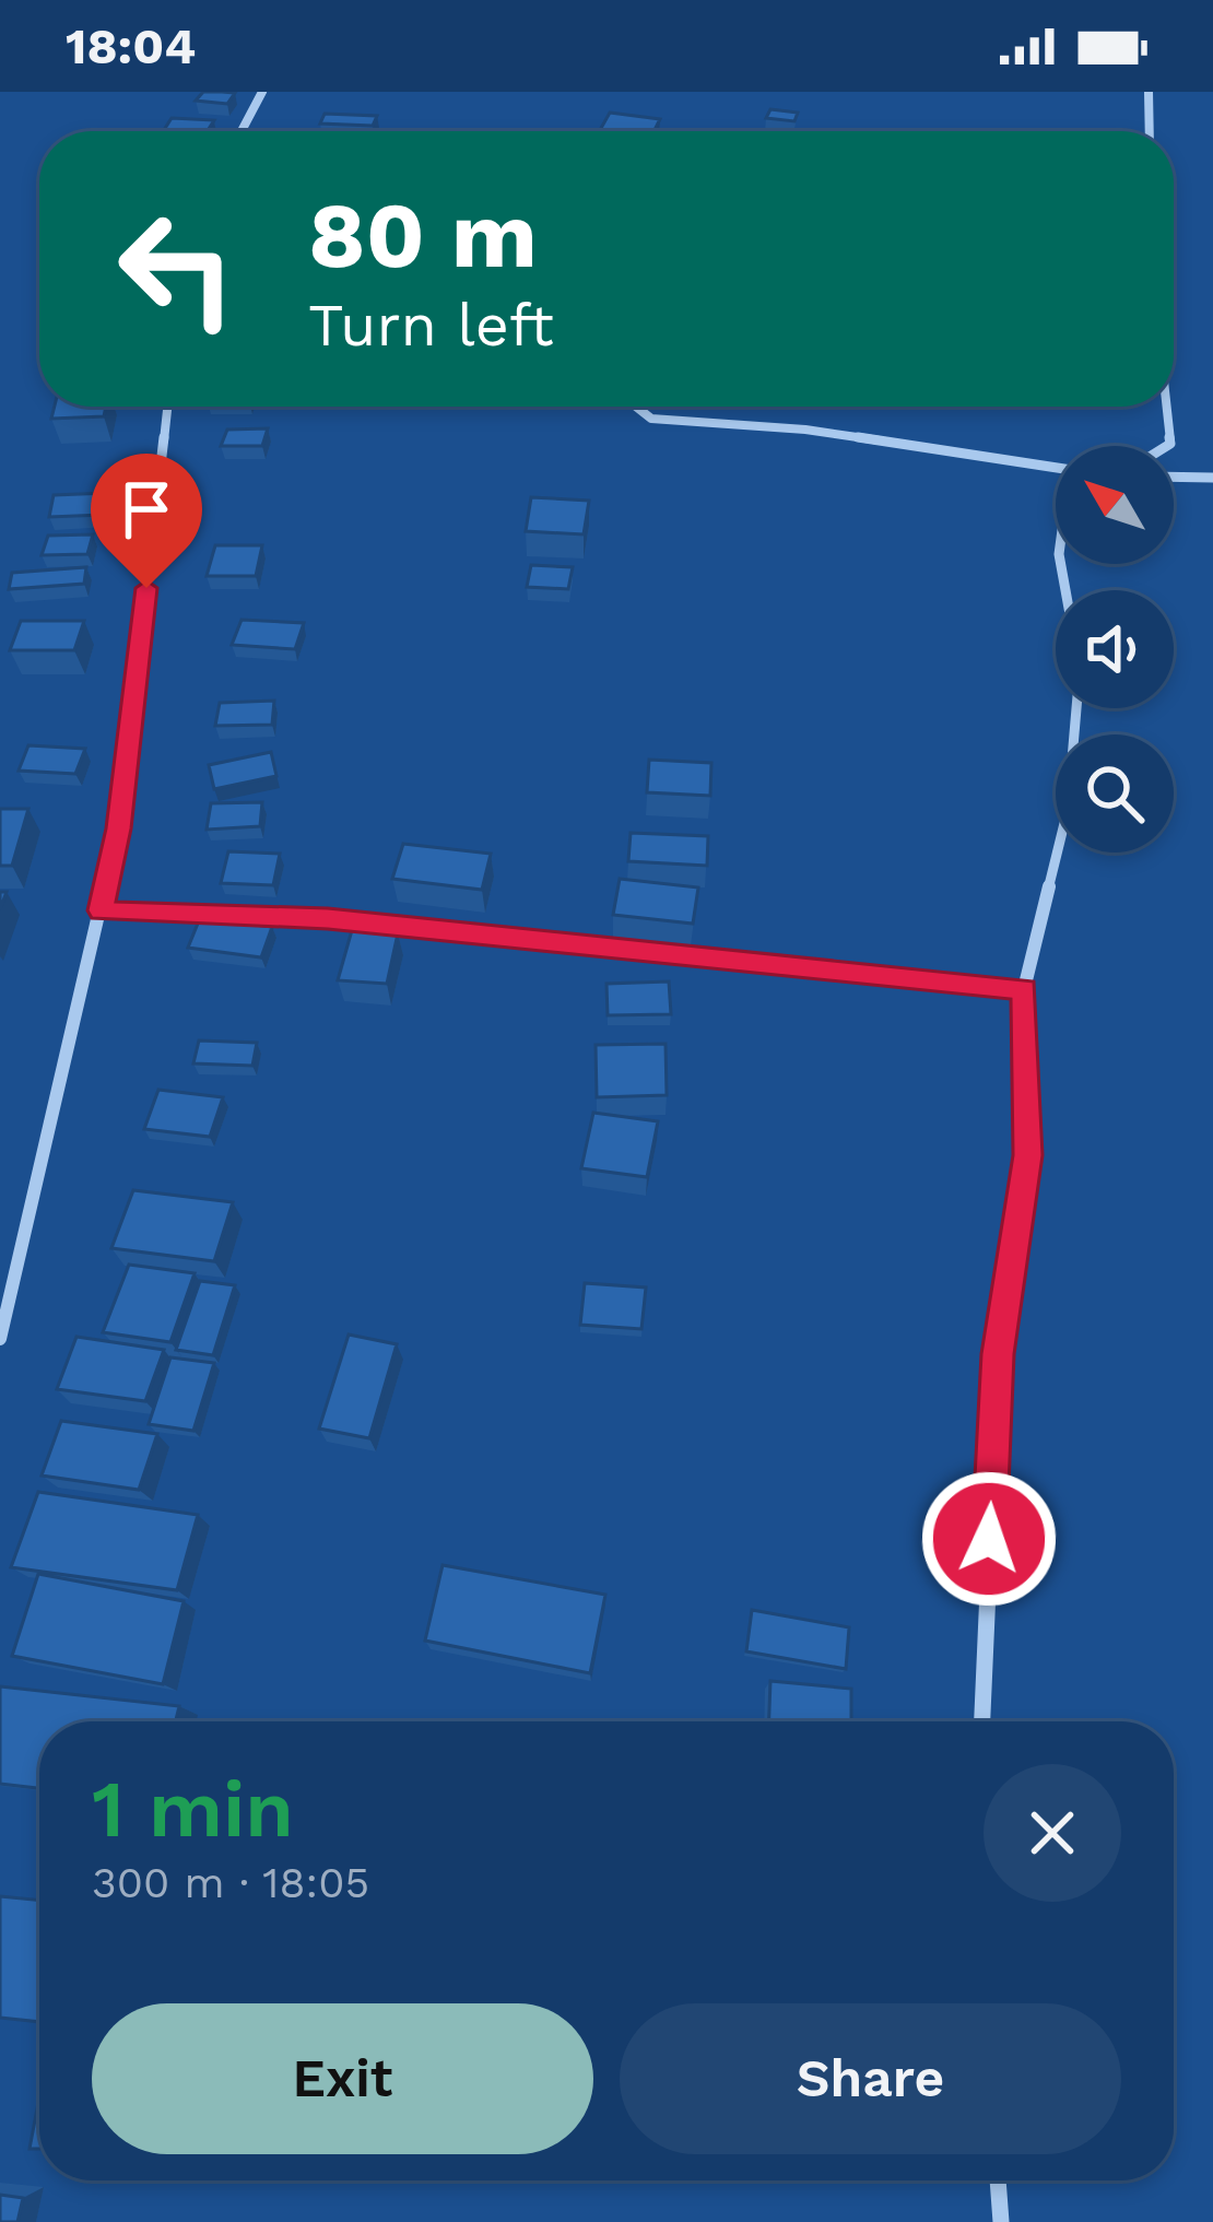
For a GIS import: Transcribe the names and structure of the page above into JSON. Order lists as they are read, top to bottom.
{
  "north": "top left",
  "page": {
    "status": "18:04",
    "turn": ["80 m", "Turn left"],
    "heading": ["1 min", "300 m · 18:05"],
    "buttons": ["Exit", "Share"]
  }
}
